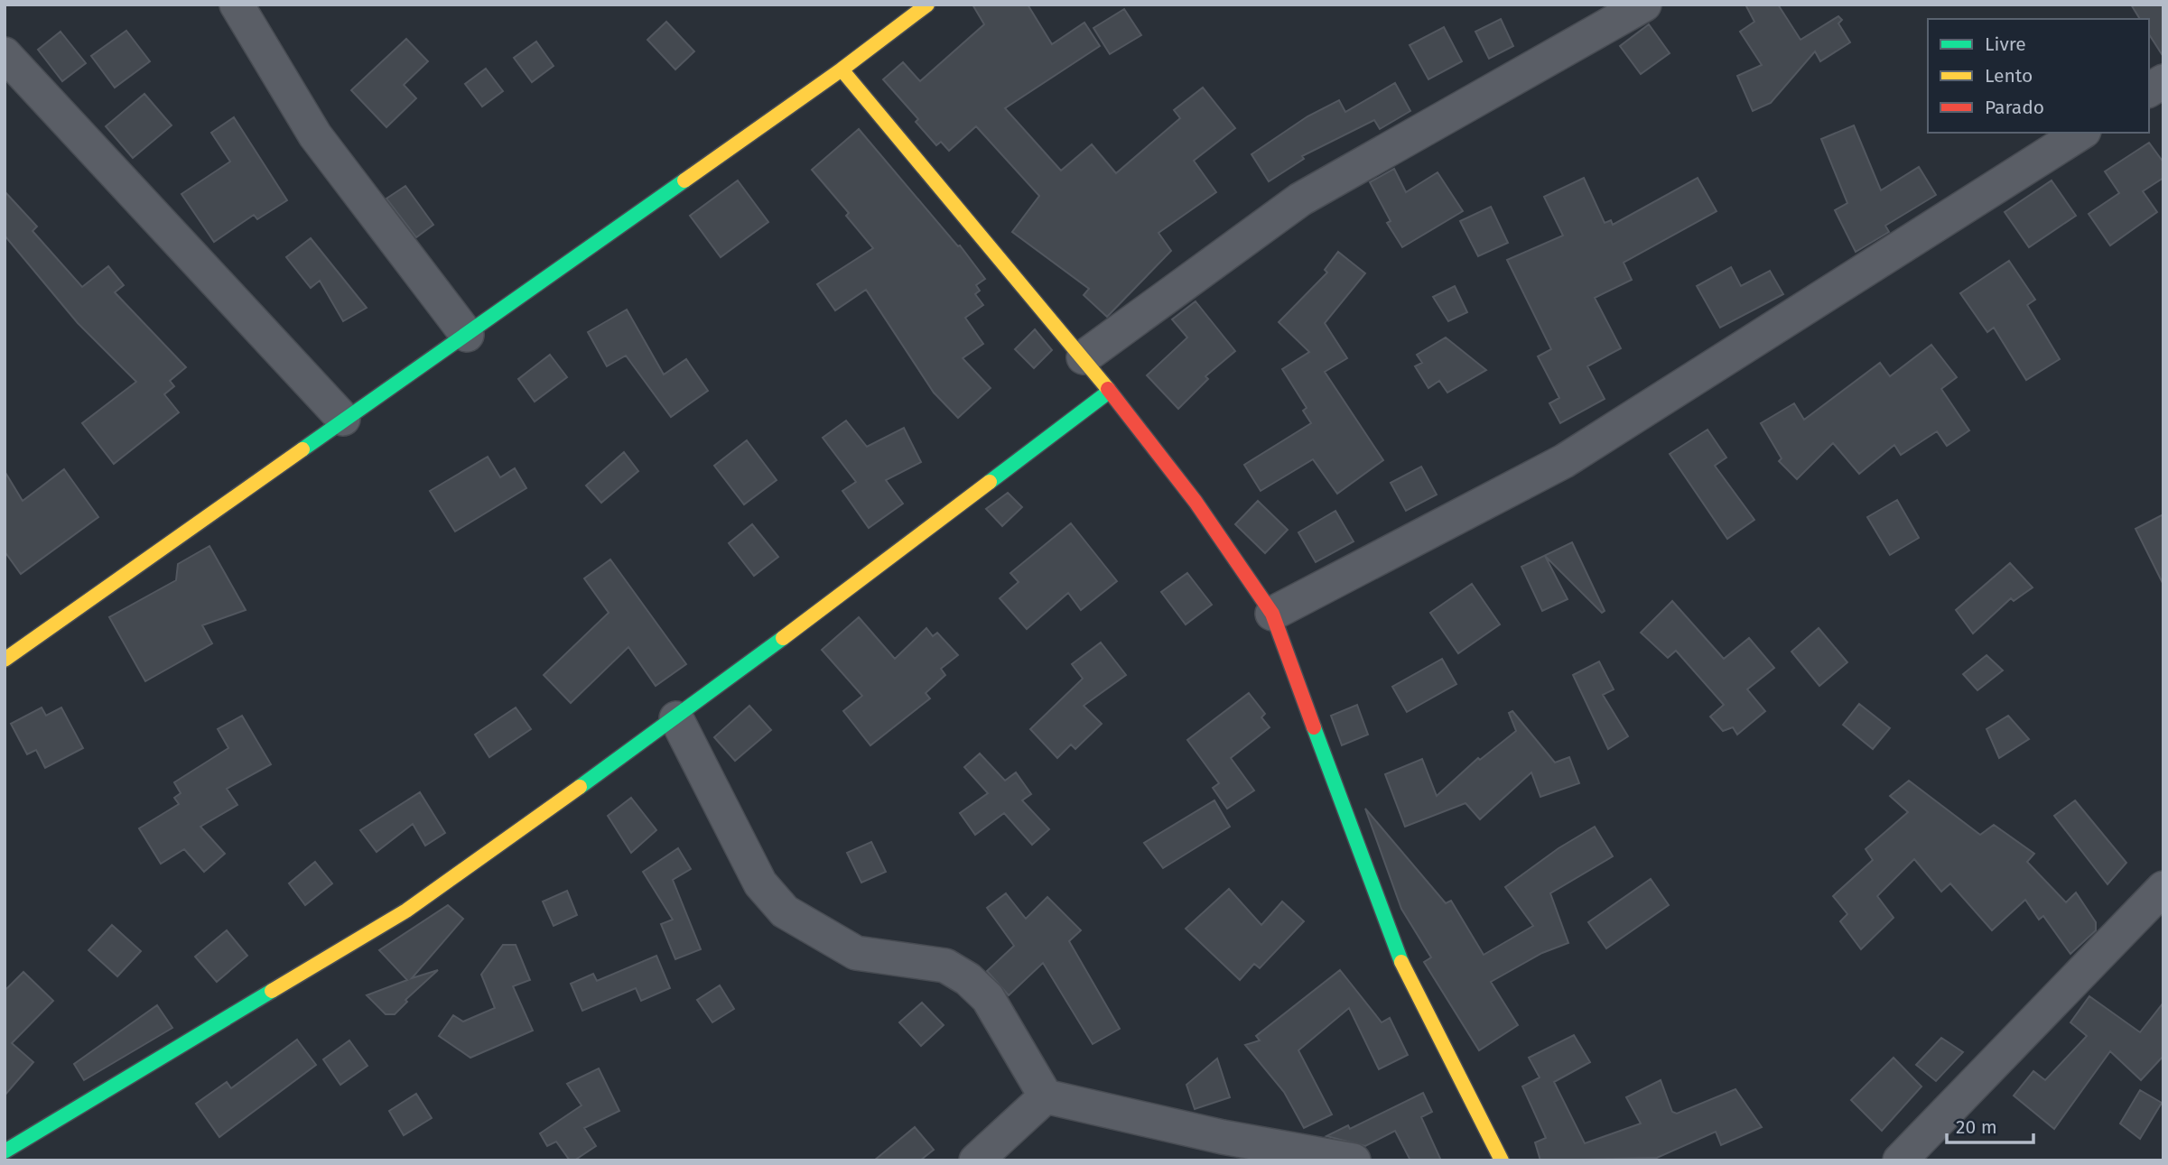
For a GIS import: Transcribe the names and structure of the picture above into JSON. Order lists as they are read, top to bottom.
{
  "legend": ["Livre", "Lento", "Parado"],
  "scale_bar": "20 m"
}
